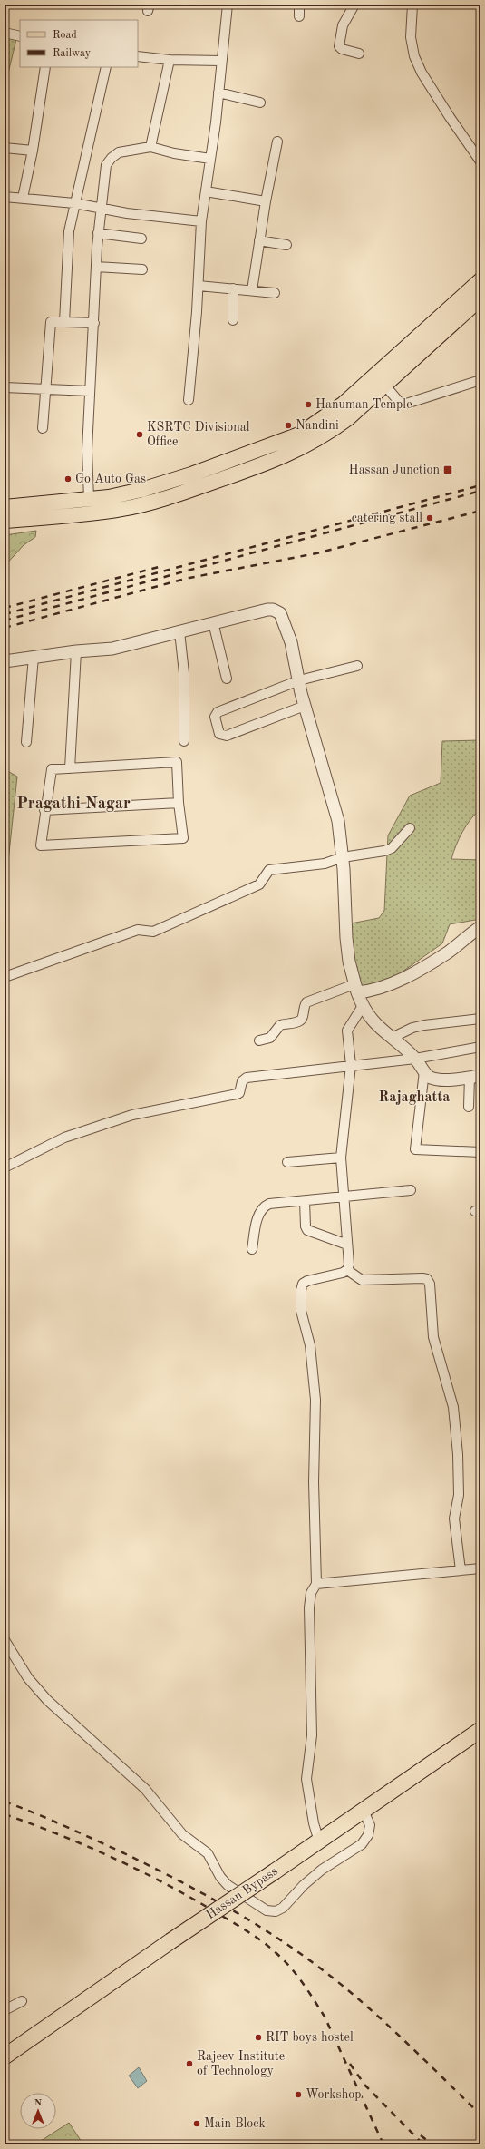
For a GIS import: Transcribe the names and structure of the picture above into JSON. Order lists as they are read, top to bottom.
{
  "streets": {
    "highway": ["Hassan Bypass"]
  },
  "districts": ["Pragathi Nagar", "Rajaghatta"],
  "places": {
    "other": [
      "Hanuman Temple",
      "Nandini",
      "KSRTC Divisional Office",
      "Go Auto Gas",
      "catering stall",
      "RIT boys hostel",
      "Rajeev Institute of Technology",
      "Workshop",
      "Main Block"
    ],
    "transit": ["Hassan Junction"]
  },
  "legend": ["Road", "Railway"],
  "north": "top"
}
